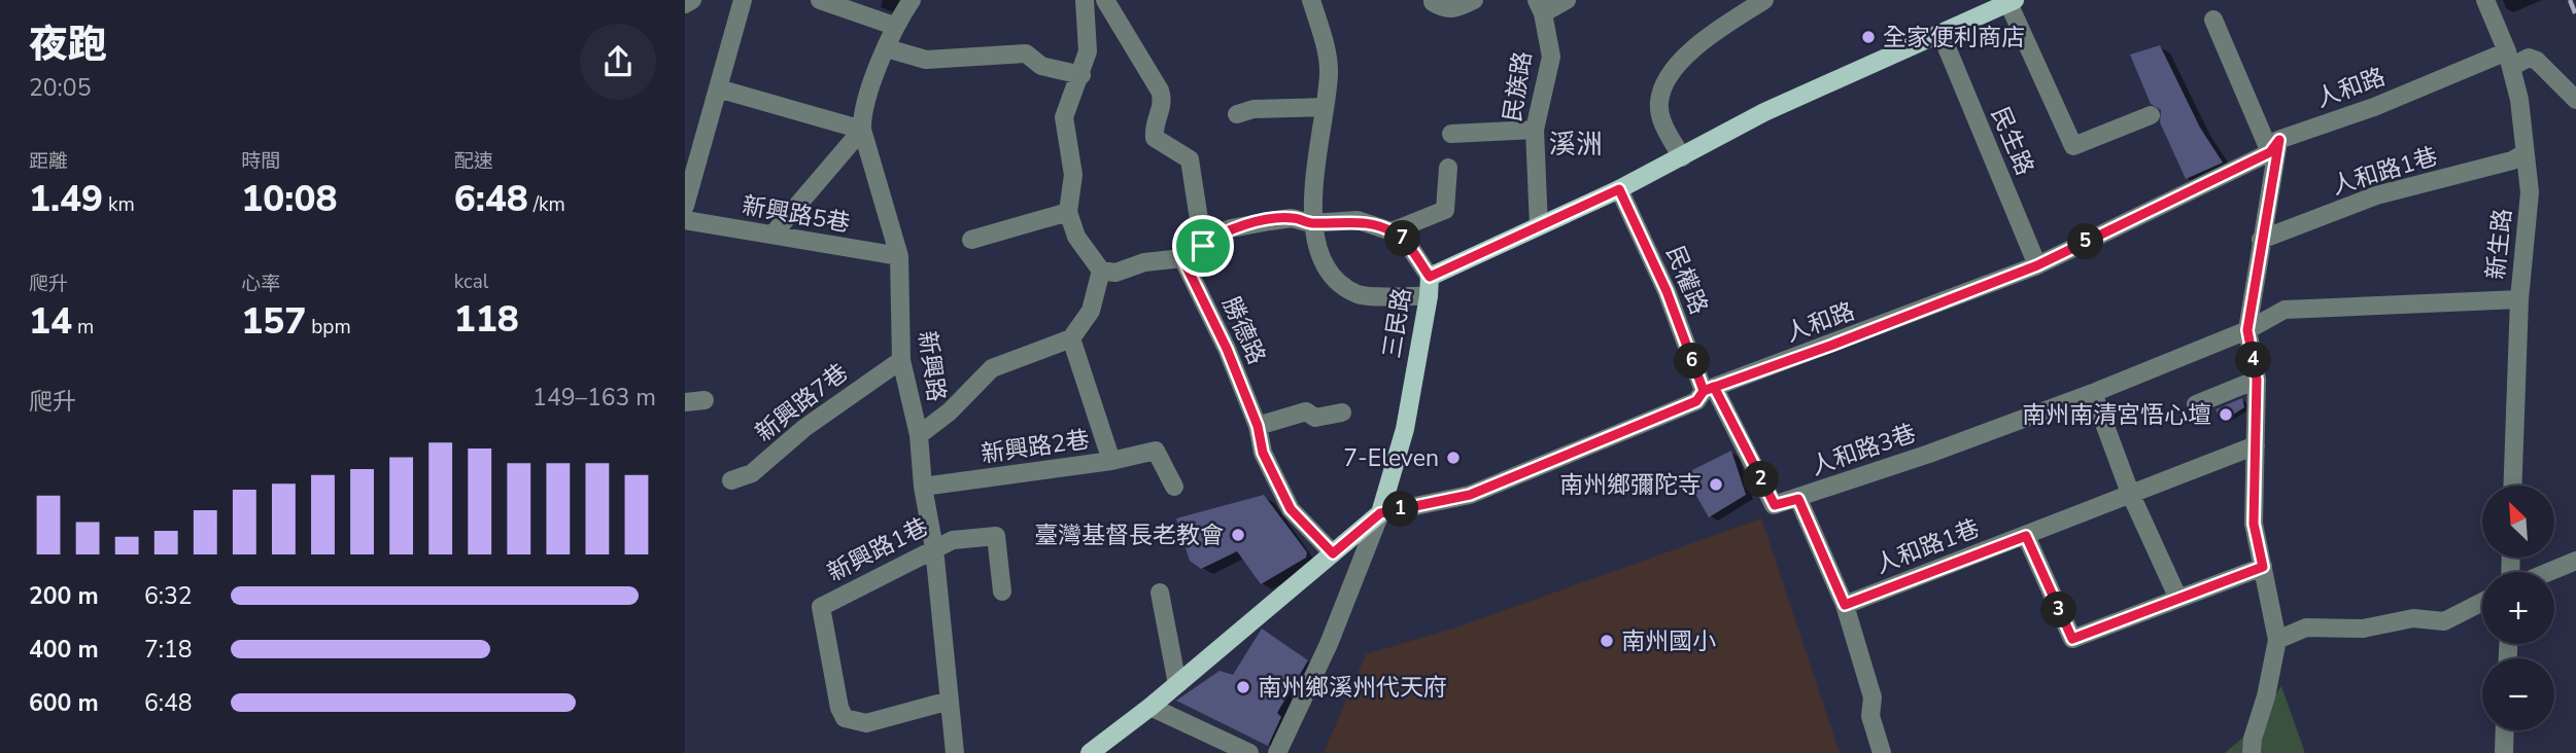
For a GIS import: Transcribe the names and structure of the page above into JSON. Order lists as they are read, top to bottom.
{
  "streets": {
    "main road": ["三民路"],
    "street": [
      "民族路",
      "人和路",
      "民生路",
      "人和路1巷",
      "新興路5巷",
      "新生路",
      "民權路",
      "勝德路",
      "新興路",
      "新興路7巷",
      "新興路2巷",
      "人和路3巷",
      "新興路1巷"
    ]
  },
  "crossings": [
    ["民族路", "三民路"],
    ["人和路", "民生路"],
    ["人和路", "新生路"],
    ["人和路", "民權路"],
    ["人和路", "三民路"],
    ["人和路", "人和路3巷"],
    ["民生路", "三民路"],
    ["人和路1巷", "新生路"],
    ["新興路5巷", "新興路"],
    ["民權路", "三民路"],
    ["民權路", "人和路3巷"],
    ["新興路", "新興路7巷"],
    ["新興路", "新興路2巷"],
    ["新興路", "新興路1巷"]
  ],
  "districts": ["溪洲"],
  "places": [
    "全家便利商店",
    "南州南清宮悟心壇",
    "7-Eleven",
    "南州鄉彌陀寺",
    "臺灣基督長老教會",
    "南州國小",
    "南州鄉溪州代天府"
  ],
  "north": "top left",
  "page": {
    "heading": ["夜跑", "20:05"],
    "stats": [
      ["距離", "1.49 km"],
      ["時間", "10:08"],
      ["配速", "6:48 /km"],
      ["爬升", "14 m"],
      ["心率", "157 bpm"],
      ["kcal", "118"]
    ],
    "pins": [
      "7",
      "5",
      "4",
      "6",
      "2",
      "1",
      "3"
    ],
    "chart": ["爬升", "149–163 m"],
    "map_buttons": ["+", "−"],
    "list": [
      {
        "name": "200 m",
        "note": "6:32"
      },
      {
        "name": "400 m",
        "note": "7:18"
      },
      {
        "name": "600 m",
        "note": "6:48"
      }
    ]
  }
}
